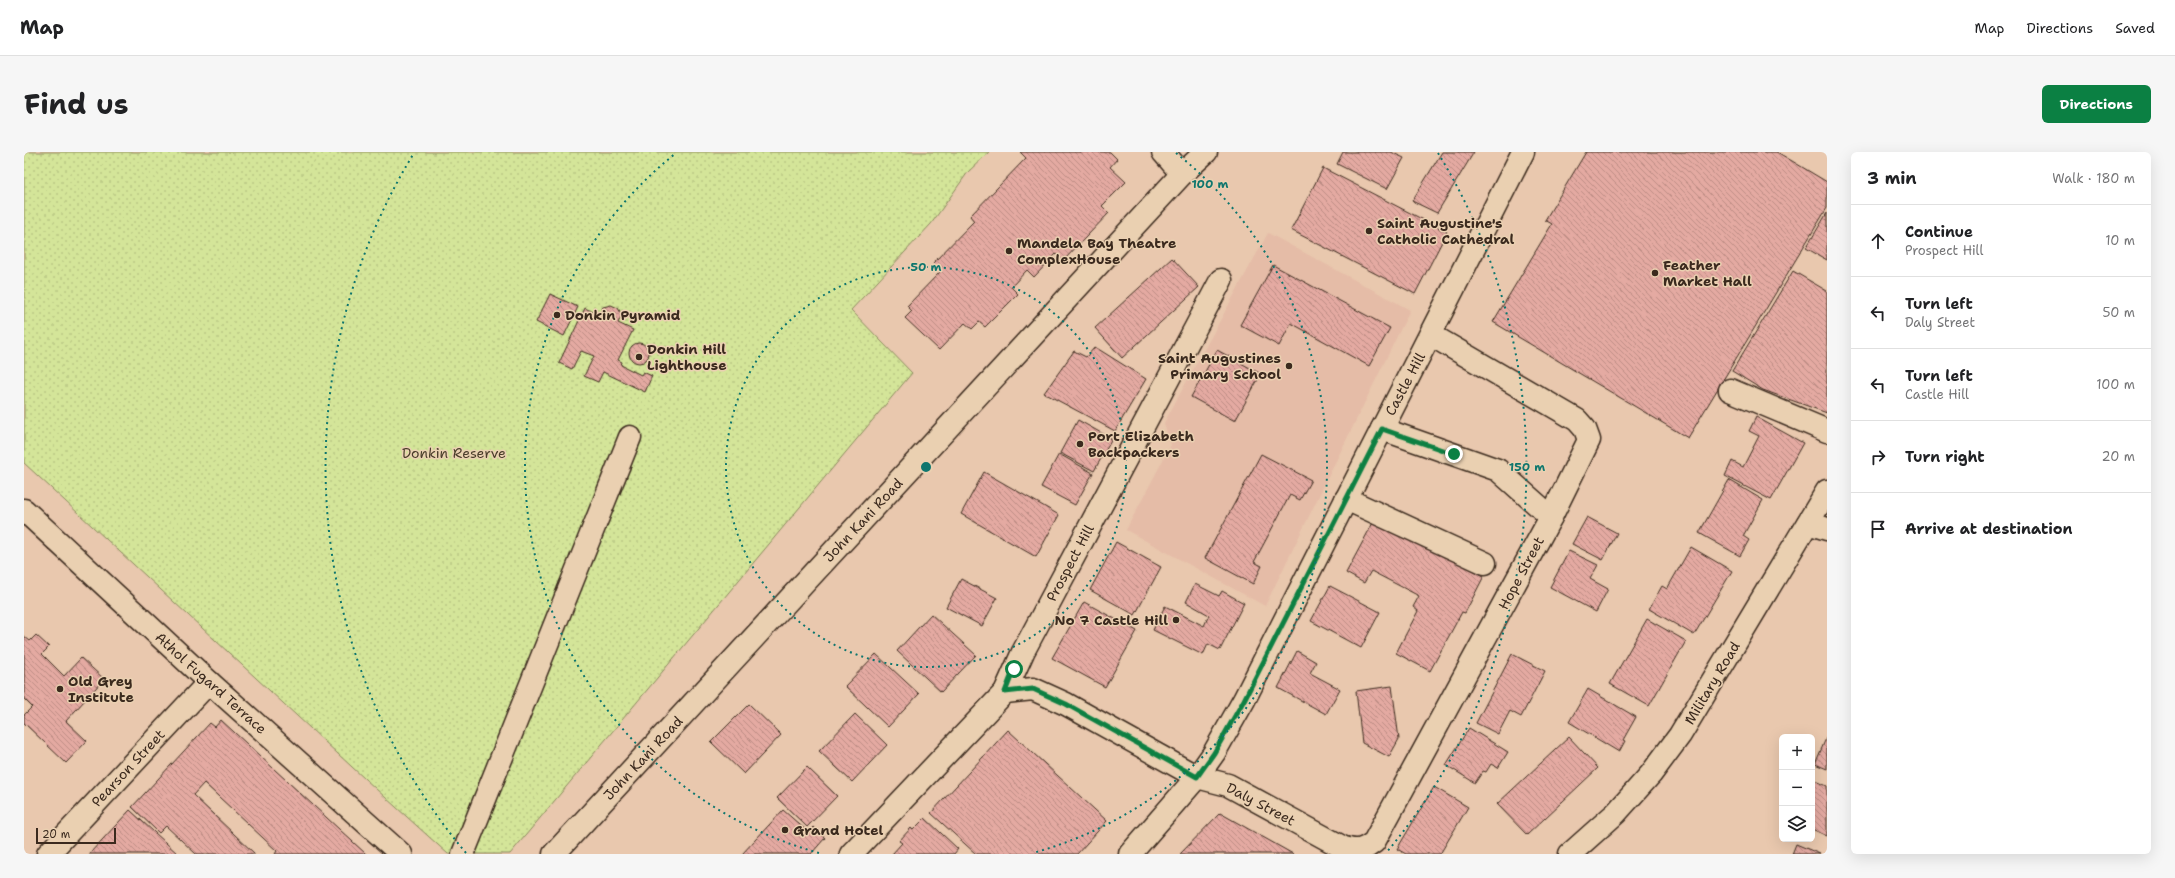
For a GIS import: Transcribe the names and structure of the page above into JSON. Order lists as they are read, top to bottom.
{
  "streets": {
    "street": [
      "Castle Hill",
      "John Kani Road",
      "Prospect Hill",
      "Hope Street",
      "Athol Fugard Terrace",
      "Military Road",
      "Pearson Street",
      "Daly Street"
    ]
  },
  "crossings": [
    ["Castle Hill", "Hope Street"],
    ["Castle Hill", "Daly Street"],
    ["Prospect Hill", "Daly Street"],
    ["Hope Street", "Daly Street"],
    ["Athol Fugard Terrace", "Pearson Street"]
  ],
  "parks": ["Donkin Reserve"],
  "places": [
    "Saint Augustine's Catholic Cathedral",
    "Mandela Bay Theatre ComplexHouse",
    "Feather Market Hall",
    "Donkin Pyramid",
    "Donkin Hill Lighthouse",
    "Saint Augustines Primary School",
    "Port Elizabeth Backpackers",
    "No 7 Castle Hill",
    "Old Grey Institute",
    "Grand Hotel"
  ],
  "scale_bar": "20 m",
  "page": {
    "header": "Map",
    "nav": ["Map", "Directions", "Saved"],
    "title": "Find us",
    "buttons": "Directions",
    "heading": ["3 min", "Walk · 180 m"],
    "list": [
      ["Continue", "Prospect Hill", "10 m"],
      ["Turn left", "Daly Street", "50 m"],
      ["Turn left", "Castle Hill", "100 m"],
      ["Turn right", "20 m"],
      "Arrive at destination"
    ],
    "map_buttons": ["+", "−"],
    "scale": "20 m"
  },
  "rings": ["100 m", "50 m", "150 m"]
}
